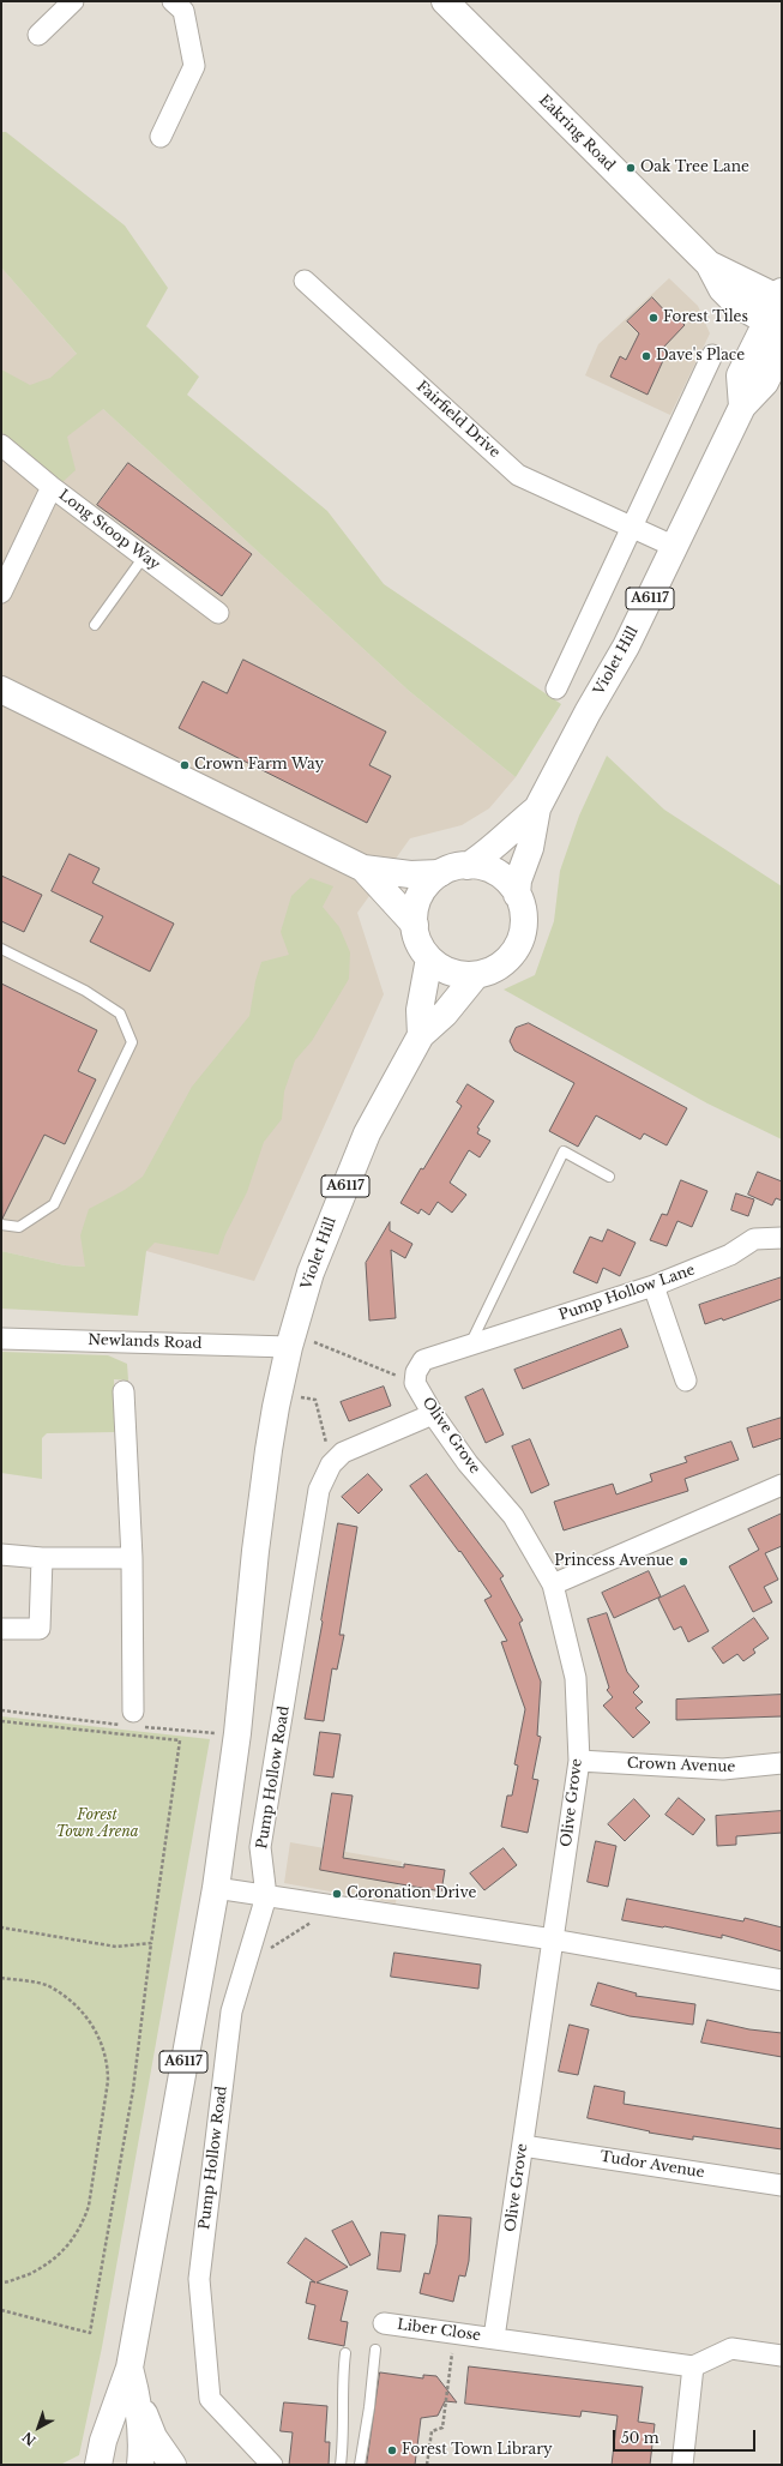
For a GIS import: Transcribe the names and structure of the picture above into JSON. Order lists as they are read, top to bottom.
{
  "streets": {
    "main road": ["Eakring Road", "A6117", "Violet Hill"],
    "street": [
      "Fairfield Drive",
      "Long Stoop Way",
      "Pump Hollow Lane",
      "Newlands Road",
      "Olive Grove",
      "Crown Avenue",
      "Pump Hollow Road",
      "Tudor Avenue",
      "Liber Close"
    ]
  },
  "crossings": [
    ["Eakring Road", "A6117"],
    ["Eakring Road", "Violet Hill"],
    ["Fairfield Drive", "Violet Hill"],
    ["A6117", "Violet Hill"],
    ["A6117", "Newlands Road"],
    ["Violet Hill", "Newlands Road"],
    ["Pump Hollow Lane", "Olive Grove"],
    ["Olive Grove", "Crown Avenue"],
    ["Olive Grove", "Pump Hollow Road"],
    ["Olive Grove", "Tudor Avenue"],
    ["Olive Grove", "Liber Close"]
  ],
  "parks": ["Forest Town Arena"],
  "places": [
    "Oak Tree Lane",
    "Forest Tiles",
    "Dave's Place",
    "Crown Farm Way",
    "Princess Avenue",
    "Coronation Drive",
    "Forest Town Library"
  ],
  "scale_bar": "50 m",
  "north": "bottom left"
}
